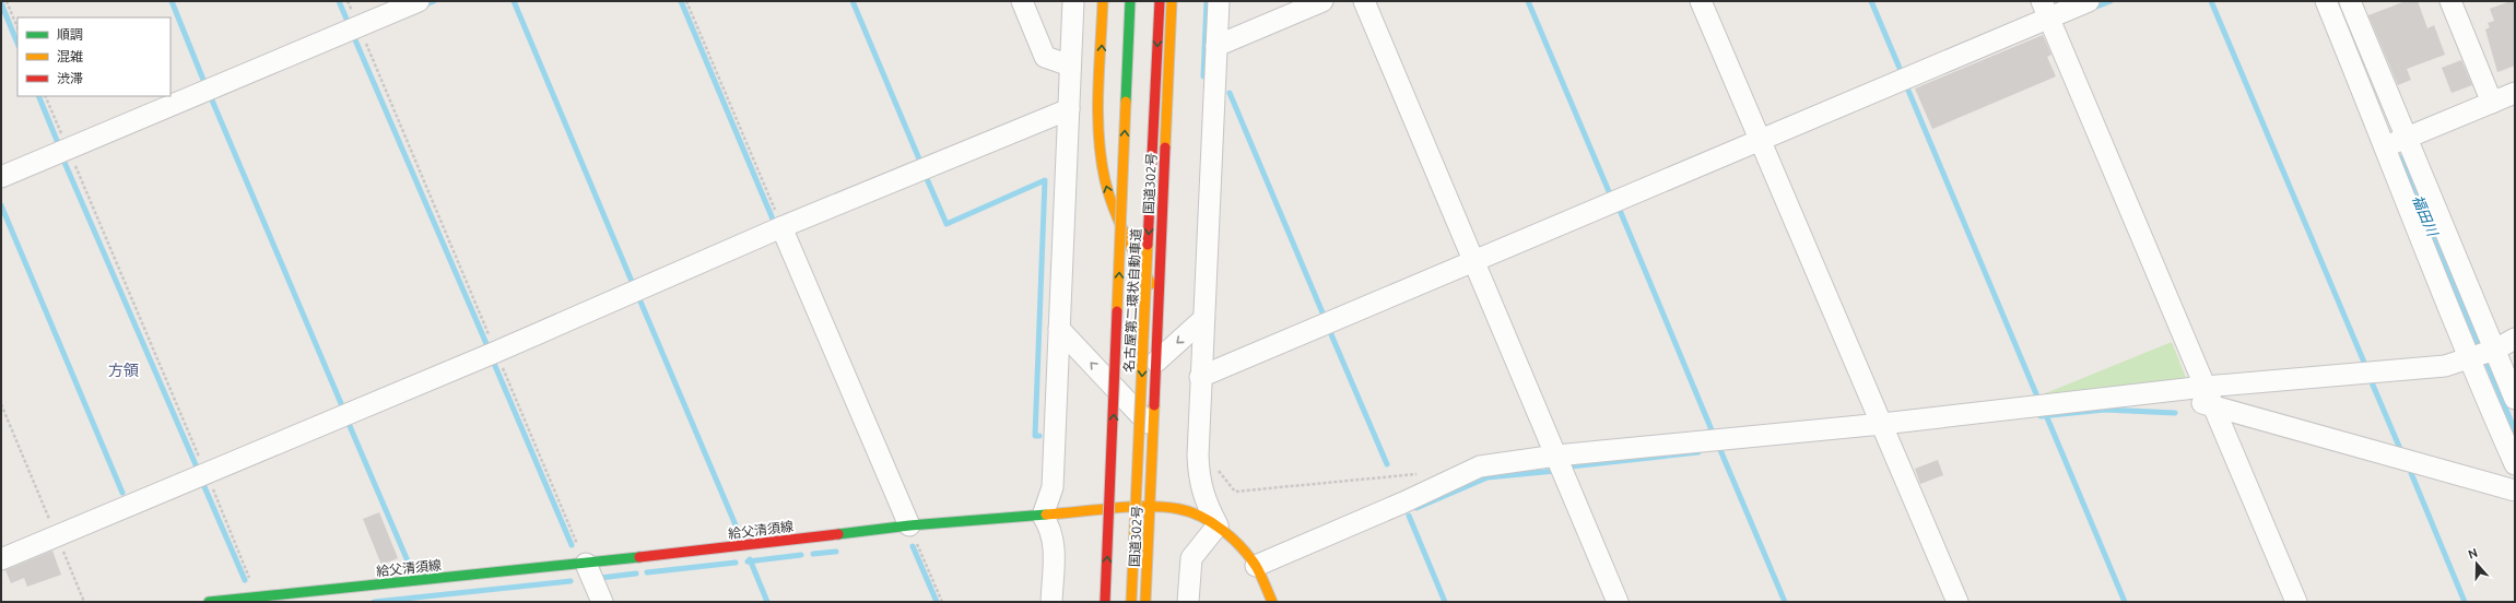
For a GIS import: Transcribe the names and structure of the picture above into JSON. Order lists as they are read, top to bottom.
{
  "streets": {
    "main road": ["国道302号", "名古屋第二環状自動車道", "給父清須線"]
  },
  "crossings": [
    ["国道302号", "給父清須線"]
  ],
  "districts": ["方領"],
  "water": ["福田川"],
  "legend": ["順調", "混雑", "渋滞"],
  "north": "top"
}
